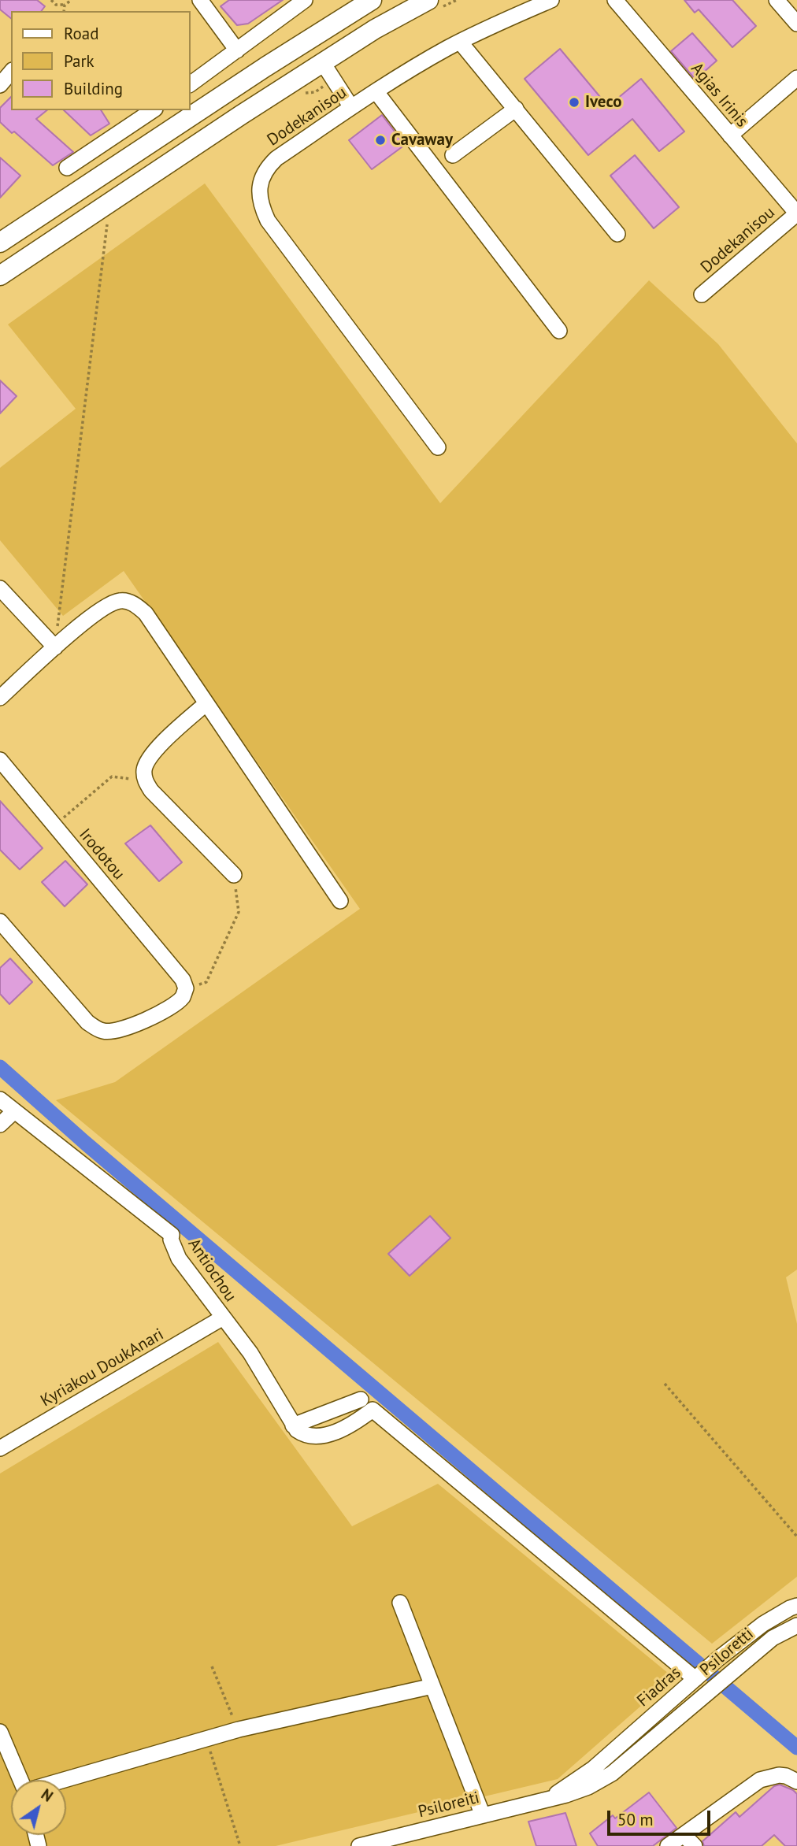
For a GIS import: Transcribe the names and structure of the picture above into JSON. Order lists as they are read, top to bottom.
{
  "streets": {
    "street": [
      "Agias Irinis",
      "Dodekanisou",
      "Irodotou",
      "Antiochou",
      "Kyriakou DoukAnari",
      "Psiloretti",
      "Fiadras",
      "Psiloreiti"
    ]
  },
  "crossings": [
    ["Agias Irinis", "Dodekanisou"],
    ["Antiochou", "Kyriakou DoukAnari"],
    ["Antiochou", "Fiadras"],
    ["Psiloretti", "Fiadras"],
    ["Psiloretti", "Psiloreiti"],
    ["Fiadras", "Psiloreiti"]
  ],
  "places": ["Iveco", "Cavaway"],
  "legend": ["Road", "Park", "Building"],
  "scale_bar": "50 m",
  "north": "top right"
}
